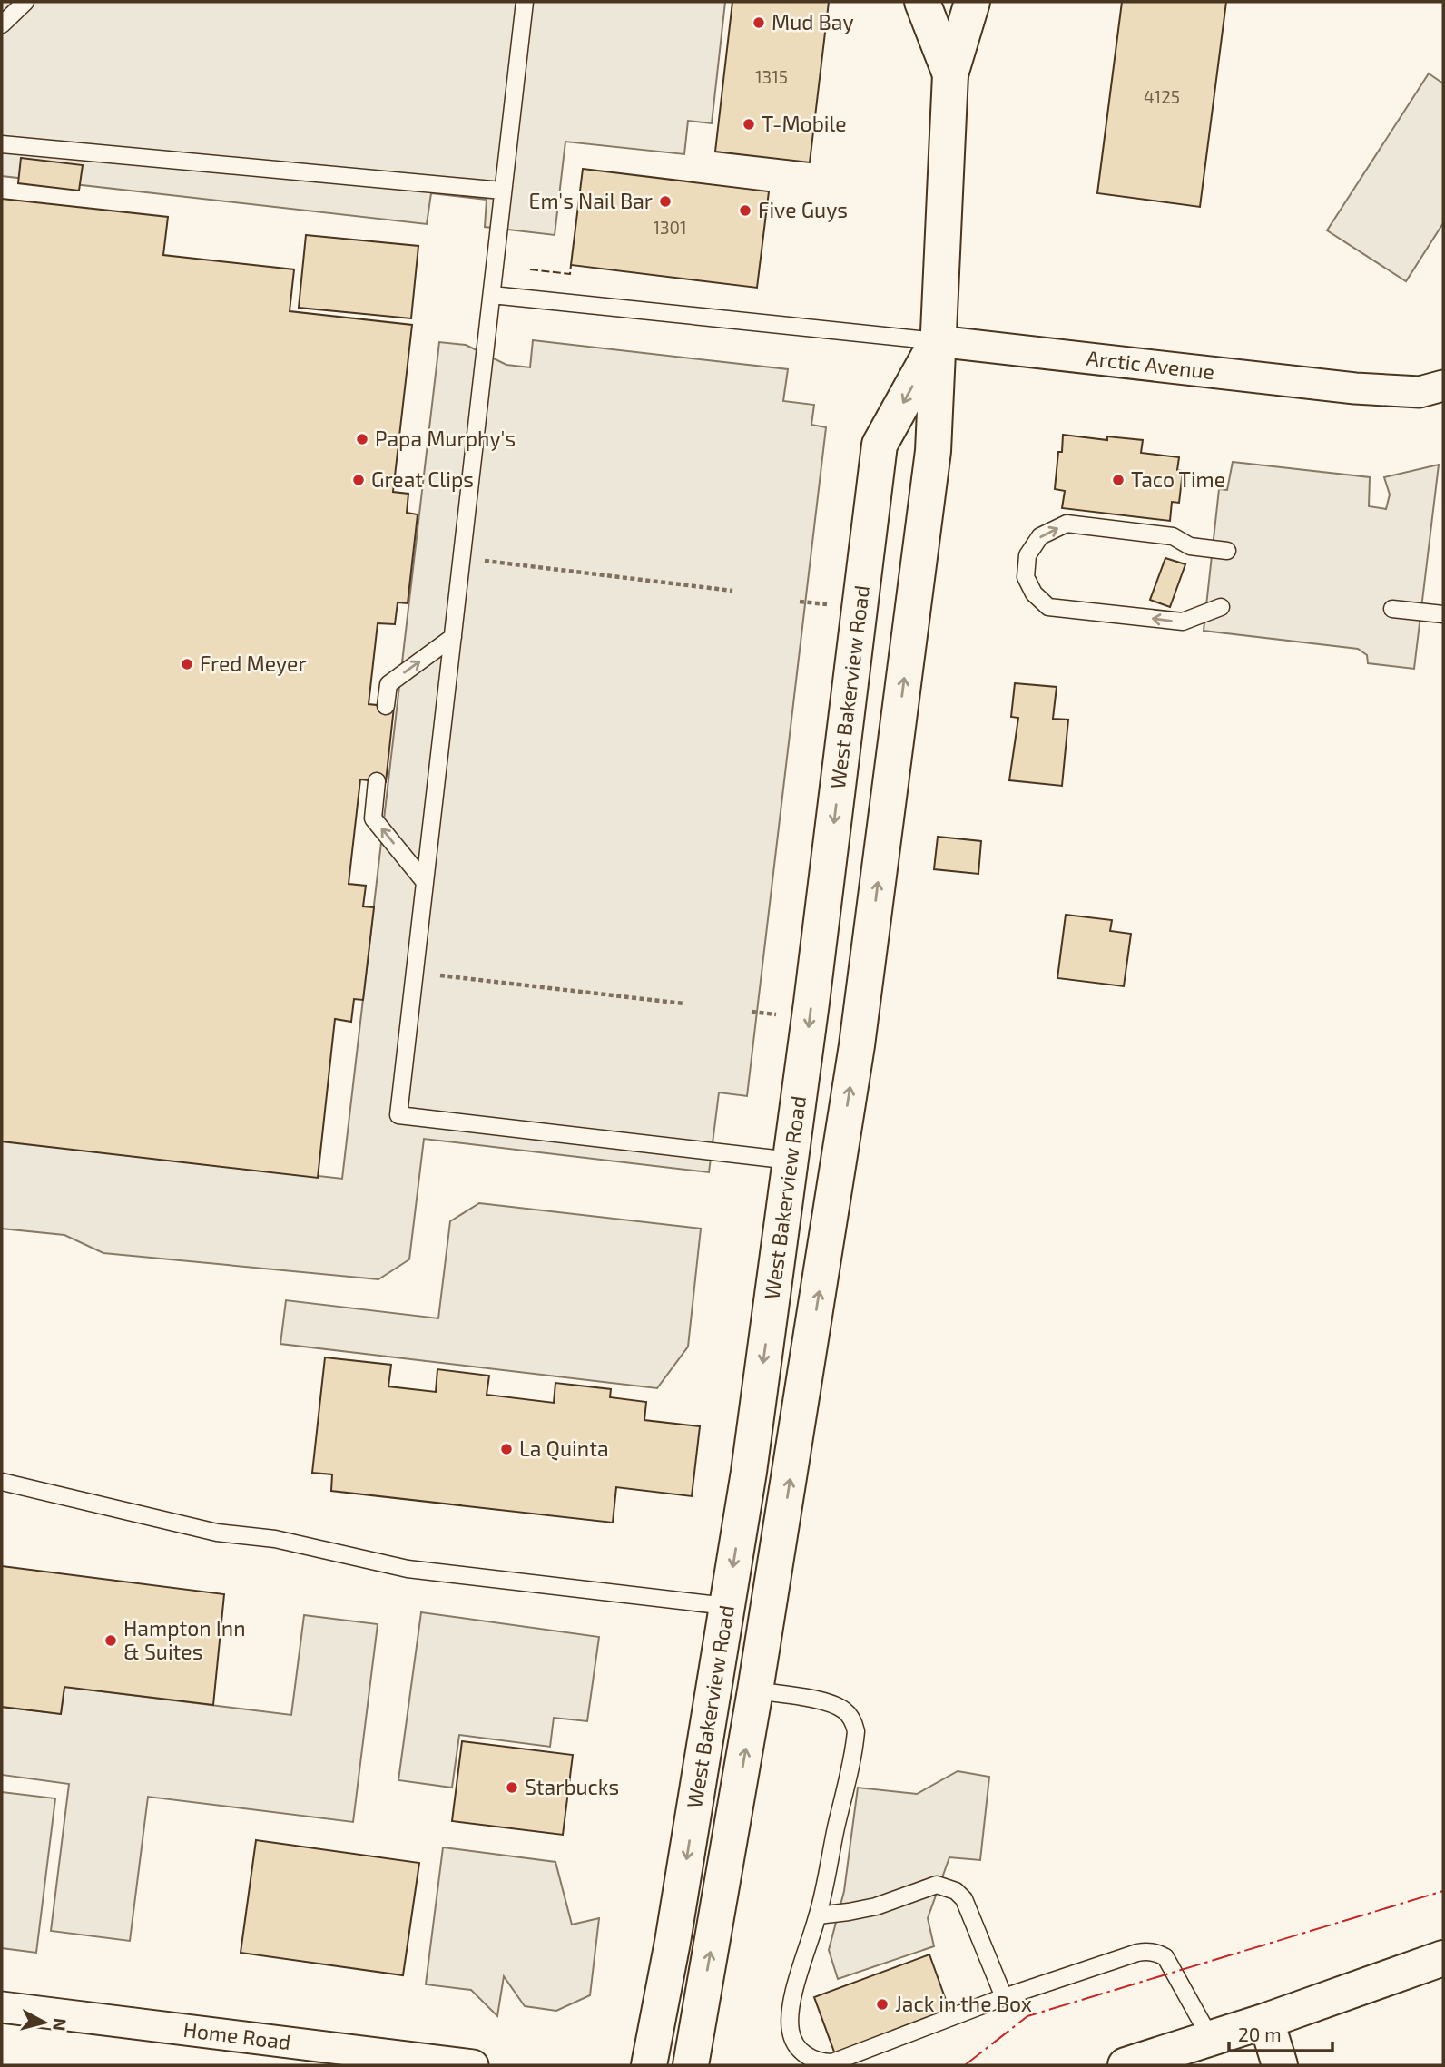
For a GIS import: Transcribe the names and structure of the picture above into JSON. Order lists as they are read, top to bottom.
{
  "streets": {
    "main road": ["West Bakerview Road"],
    "street": ["Arctic Avenue", "Home Road"]
  },
  "crossings": [
    ["Arctic Avenue", "West Bakerview Road"]
  ],
  "places": [
    "Mud Bay",
    "T-Mobile",
    "Em's Nail Bar",
    "Five Guys",
    "Papa Murphy's",
    "Great Clips",
    "Taco Time",
    "Fred Meyer",
    "La Quinta",
    "Hampton Inn & Suites",
    "Starbucks",
    "Jack in the Box"
  ],
  "house_numbers": ["1315", "4125", "1301"],
  "scale_bar": "20 m",
  "north": "right"
}
